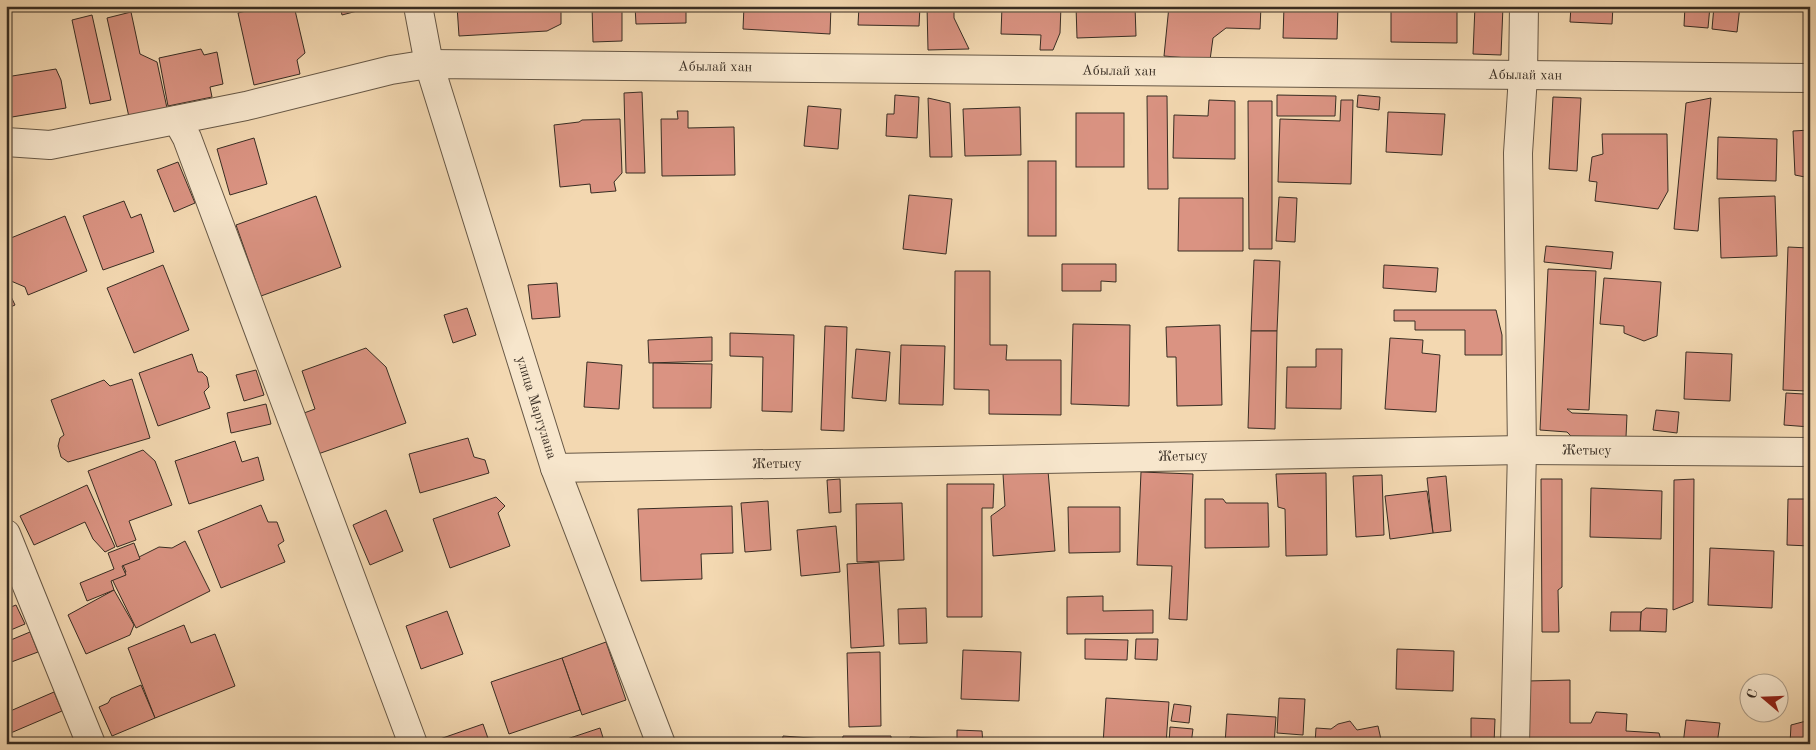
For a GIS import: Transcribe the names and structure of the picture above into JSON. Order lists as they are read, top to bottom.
{
  "streets": {
    "street": ["Абылай хан", "улица Маргулана", "Жетысу"]
  },
  "crossings": [
    ["Абылай хан", "улица Маргулана"],
    ["улица Маргулана", "Жетысу"]
  ],
  "north": "left"
}
